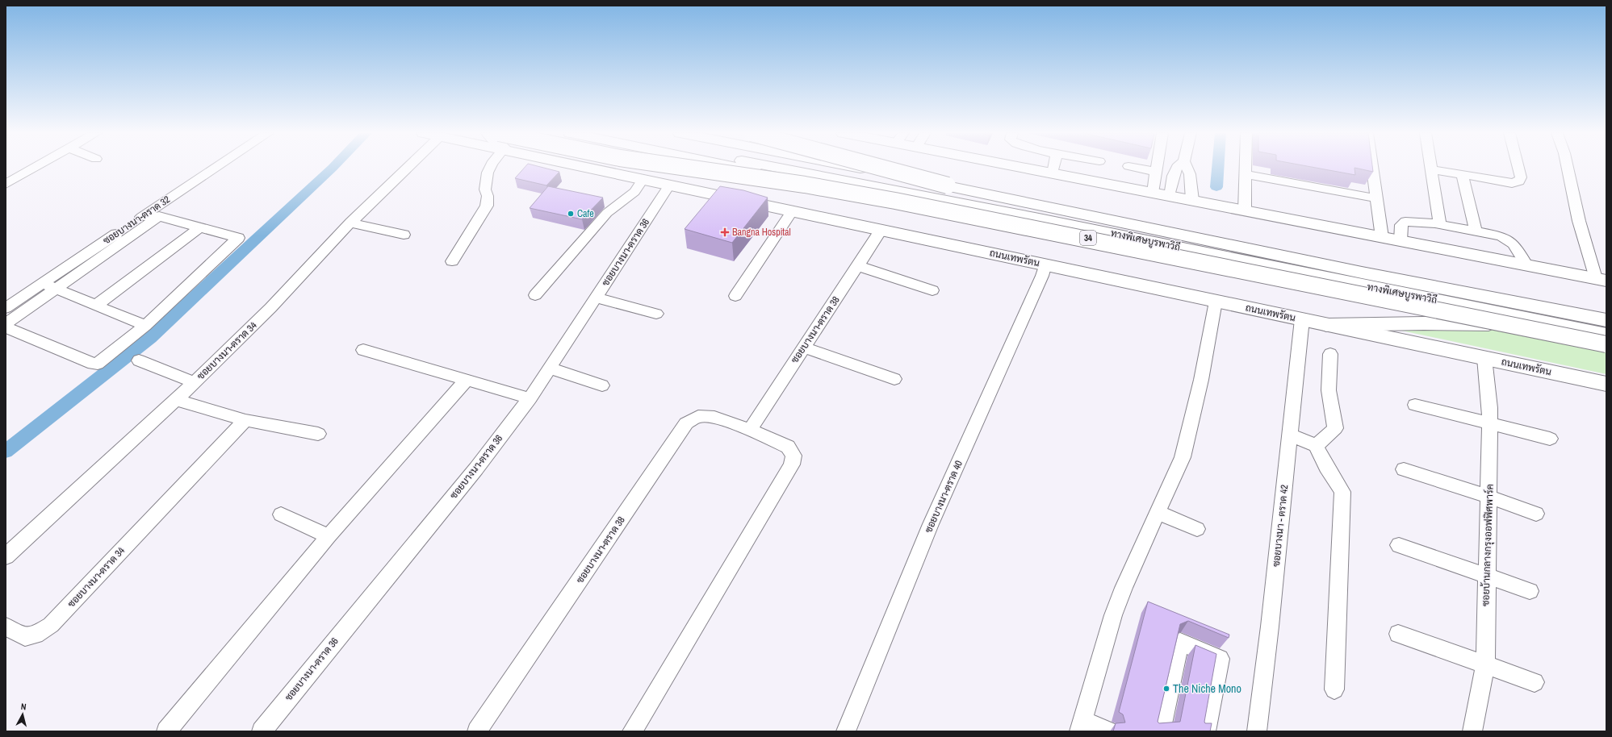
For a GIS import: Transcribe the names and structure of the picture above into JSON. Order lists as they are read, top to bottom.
{
  "streets": {
    "main road": ["34", "ทางพิเศษบูรพาวิถี", "ถนนเทพรัตน"],
    "street": [
      "ซอยบางนา-ตราด 32",
      "ซอยบางนา-ตราด 36",
      "ซอยบางนา-ตราด 38",
      "ซอยบางนา-ตราด 34",
      "ซอยบางนา-ตราด 40",
      "ซอยบางนา - ตราด 42",
      "ซอยบ้านกลางกรุงออฟฟิศพาร์ค"
    ]
  },
  "crossings": [
    ["ซอยบางนา-ตราด 36", "ถนนเทพรัตน"],
    ["ถนนเทพรัตน", "ซอยบางนา-ตราด 38"],
    ["ถนนเทพรัตน", "ซอยบางนา-ตราด 40"],
    ["ถนนเทพรัตน", "ซอยบางนา - ตราด 42"],
    ["ถนนเทพรัตน", "ซอยบ้านกลางกรุงออฟฟิศพาร์ค"]
  ],
  "places": {
    "other": ["Cafe", "The Niche Mono"],
    "health": ["Bangna Hospital"]
  },
  "north": "top"
}
